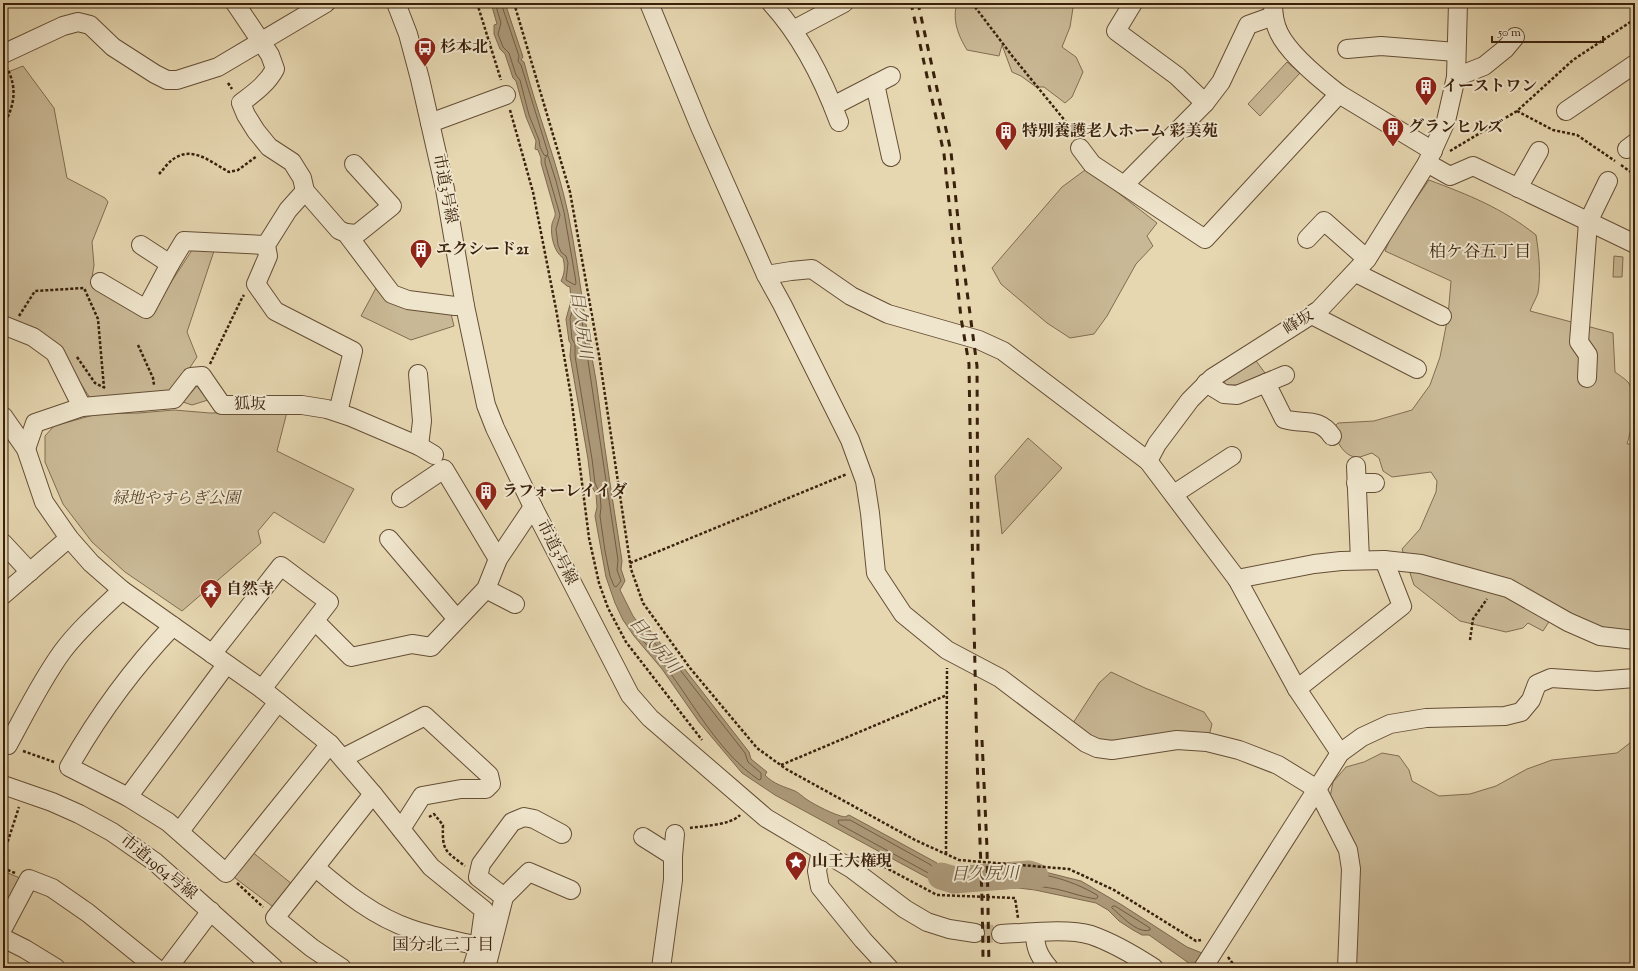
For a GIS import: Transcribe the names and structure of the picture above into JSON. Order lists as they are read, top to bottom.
{
  "streets": {
    "street": [
      "市道3号線",
      "峰坂",
      "狐坂",
      "市道1964号線"
    ]
  },
  "districts": ["柏ケ谷五丁目", "国分北三丁目"],
  "water": ["目久尻川"],
  "parks": ["緑地やすらぎ公園"],
  "places": {
    "bus stop": ["杉本北"],
    "building": [
      "イーストワン",
      "グランヒルズ",
      "特別養護老人ホーム 彩美苑",
      "エクシード21",
      "ラフォーレイイダ"
    ],
    "temple": ["自然寺"],
    "place": ["山王大権現"]
  },
  "scale_bar": "50 m"
}
